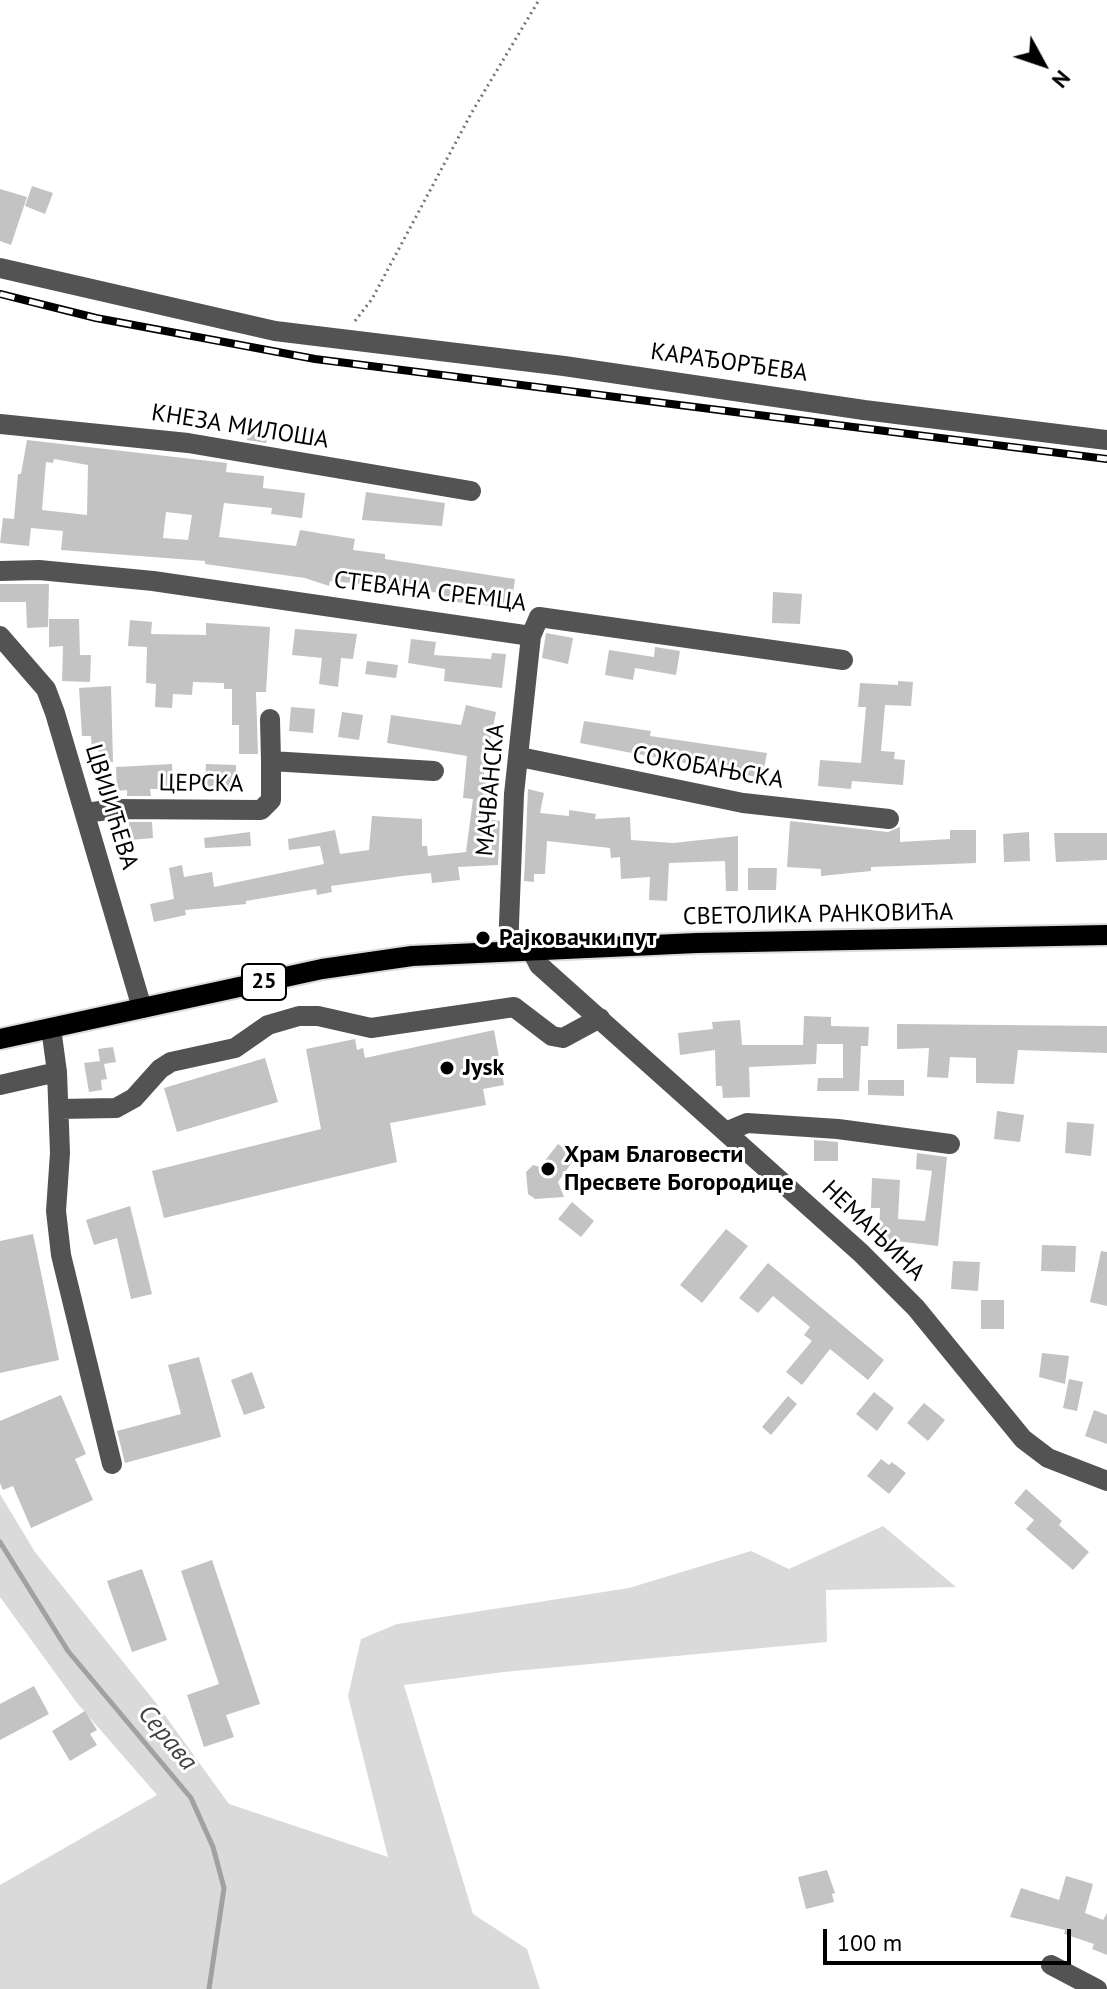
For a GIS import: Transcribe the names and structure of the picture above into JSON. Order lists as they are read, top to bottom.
{
  "streets": {
    "main road": ["СВЕТОЛИКА РАНКОВИЋА", "25"],
    "street": [
      "КАРАЂОРЂЕВА",
      "КНЕЗА МИЛОША",
      "СТЕВАНА СРЕМЦА",
      "СОКОБАЊСКА",
      "ЦЕРСКА",
      "МАЧВАНСКА",
      "ЦВИЈИЋЕВА",
      "НЕМАЊИНА"
    ]
  },
  "crossings": [
    ["СТЕВАНА СРЕМЦА", "МАЧВАНСКА"],
    ["СОКОБАЊСКА", "МАЧВАНСКА"],
    ["ЦЕРСКА", "ЦВИЈИЋЕВА"],
    ["МАЧВАНСКА", "25"],
    ["ЦВИЈИЋЕВА", "25"],
    ["СВЕТОЛИКА РАНКОВИЋА", "25"],
    ["СВЕТОЛИКА РАНКОВИЋА", "НЕМАЊИНА"],
    ["25", "НЕМАЊИНА"]
  ],
  "water": ["Серава"],
  "places": ["Рајковачки пут", "Jysk", "Храм Благовести Пресвете Богородице"],
  "scale_bar": "100 m",
  "north": "bottom right"
}
